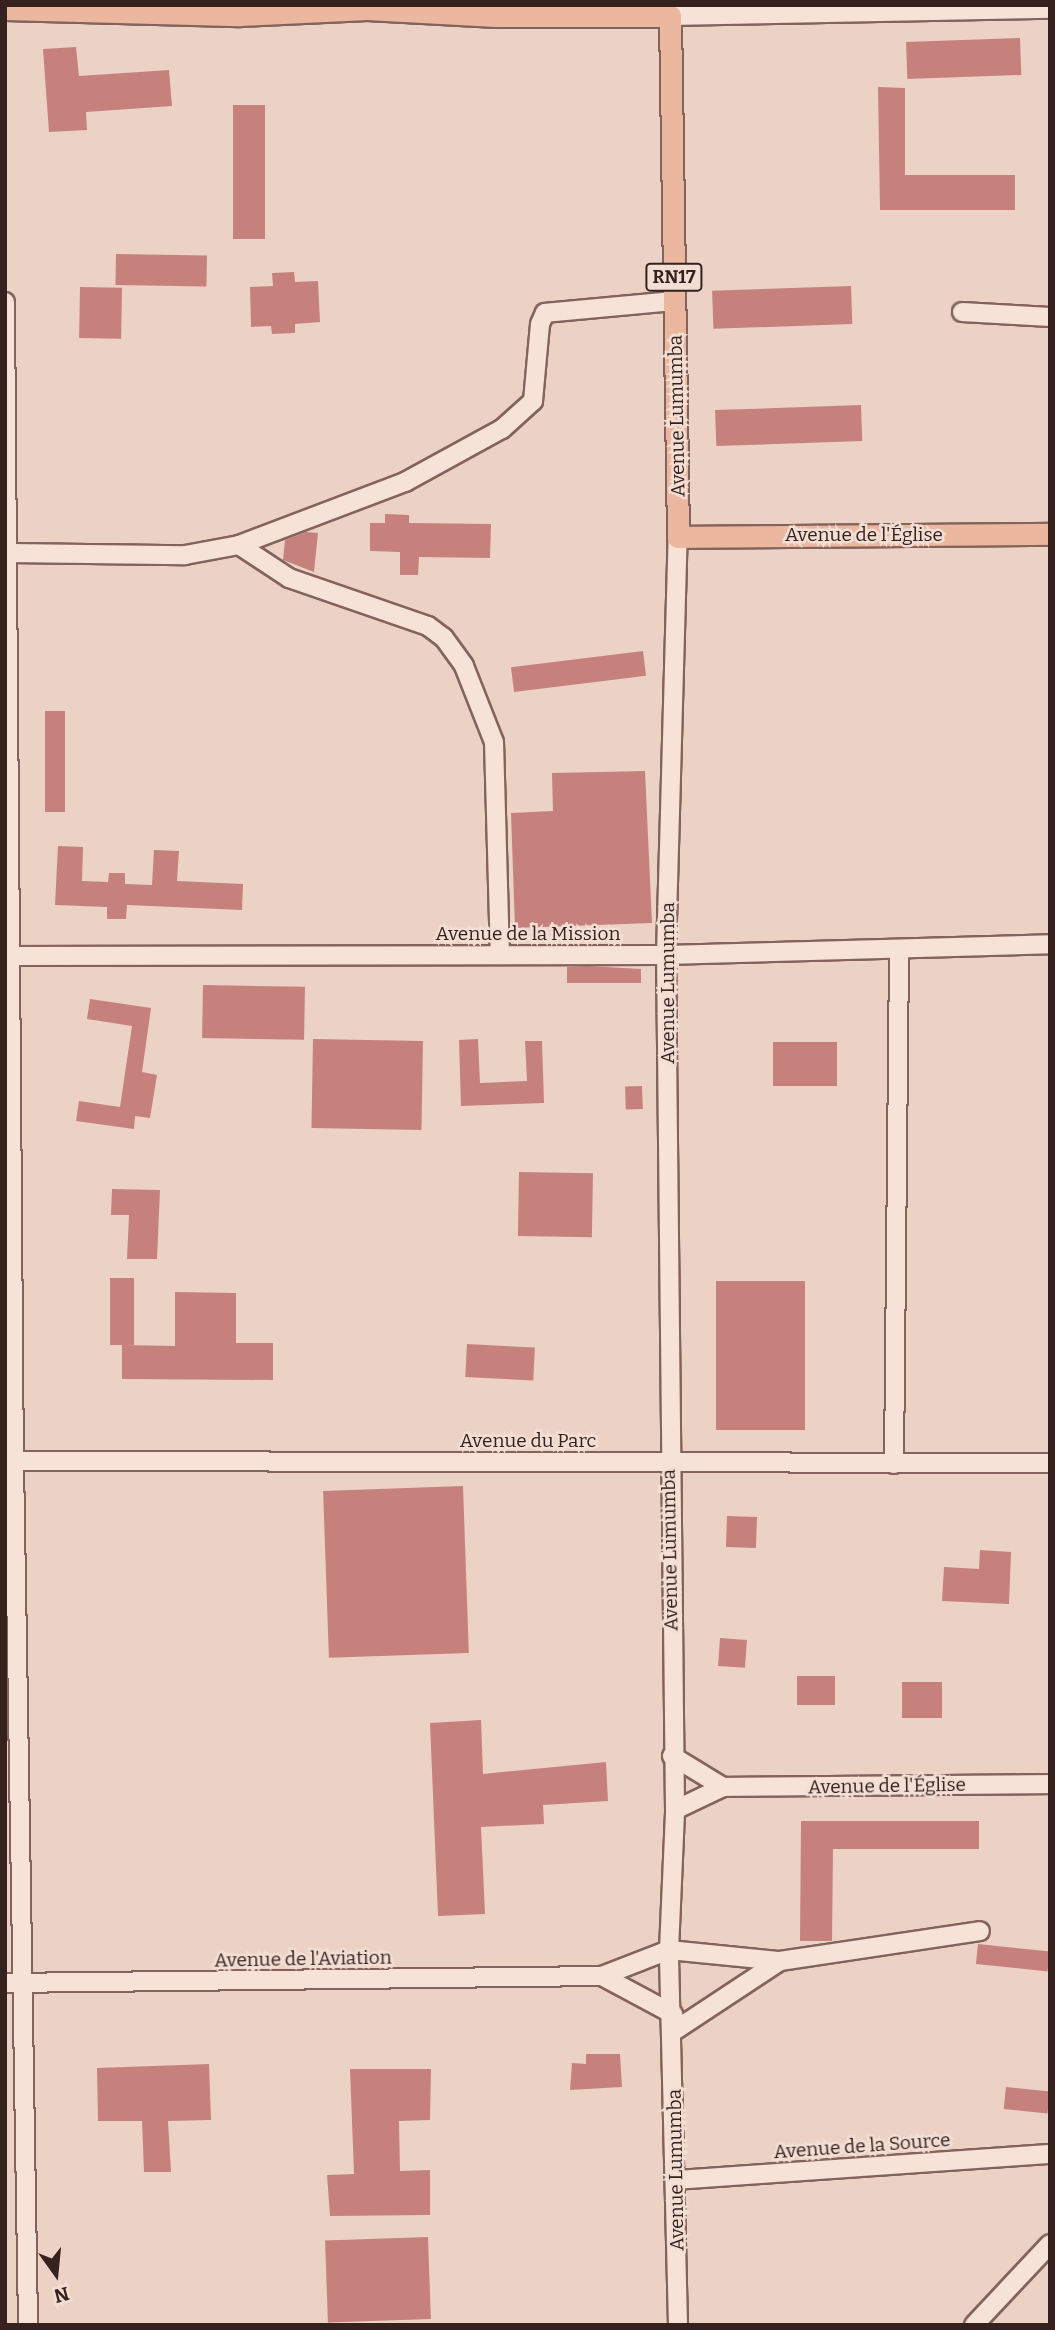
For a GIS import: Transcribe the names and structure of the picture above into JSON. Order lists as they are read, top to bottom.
{
  "streets": {
    "main road": ["RN17", "Avenue Lumumba", "Avenue de l'Église"],
    "street": [
      "Avenue de la Mission",
      "Avenue du Parc",
      "Avenue de l'Aviation",
      "Avenue de la Source"
    ]
  },
  "crossings": [
    ["Avenue Lumumba", "Avenue de l'Église"],
    ["Avenue Lumumba", "Avenue de la Mission"],
    ["Avenue Lumumba", "Avenue du Parc"],
    ["Avenue Lumumba", "Avenue de l'Aviation"],
    ["Avenue Lumumba", "Avenue de la Source"]
  ],
  "north": "bottom"
}
